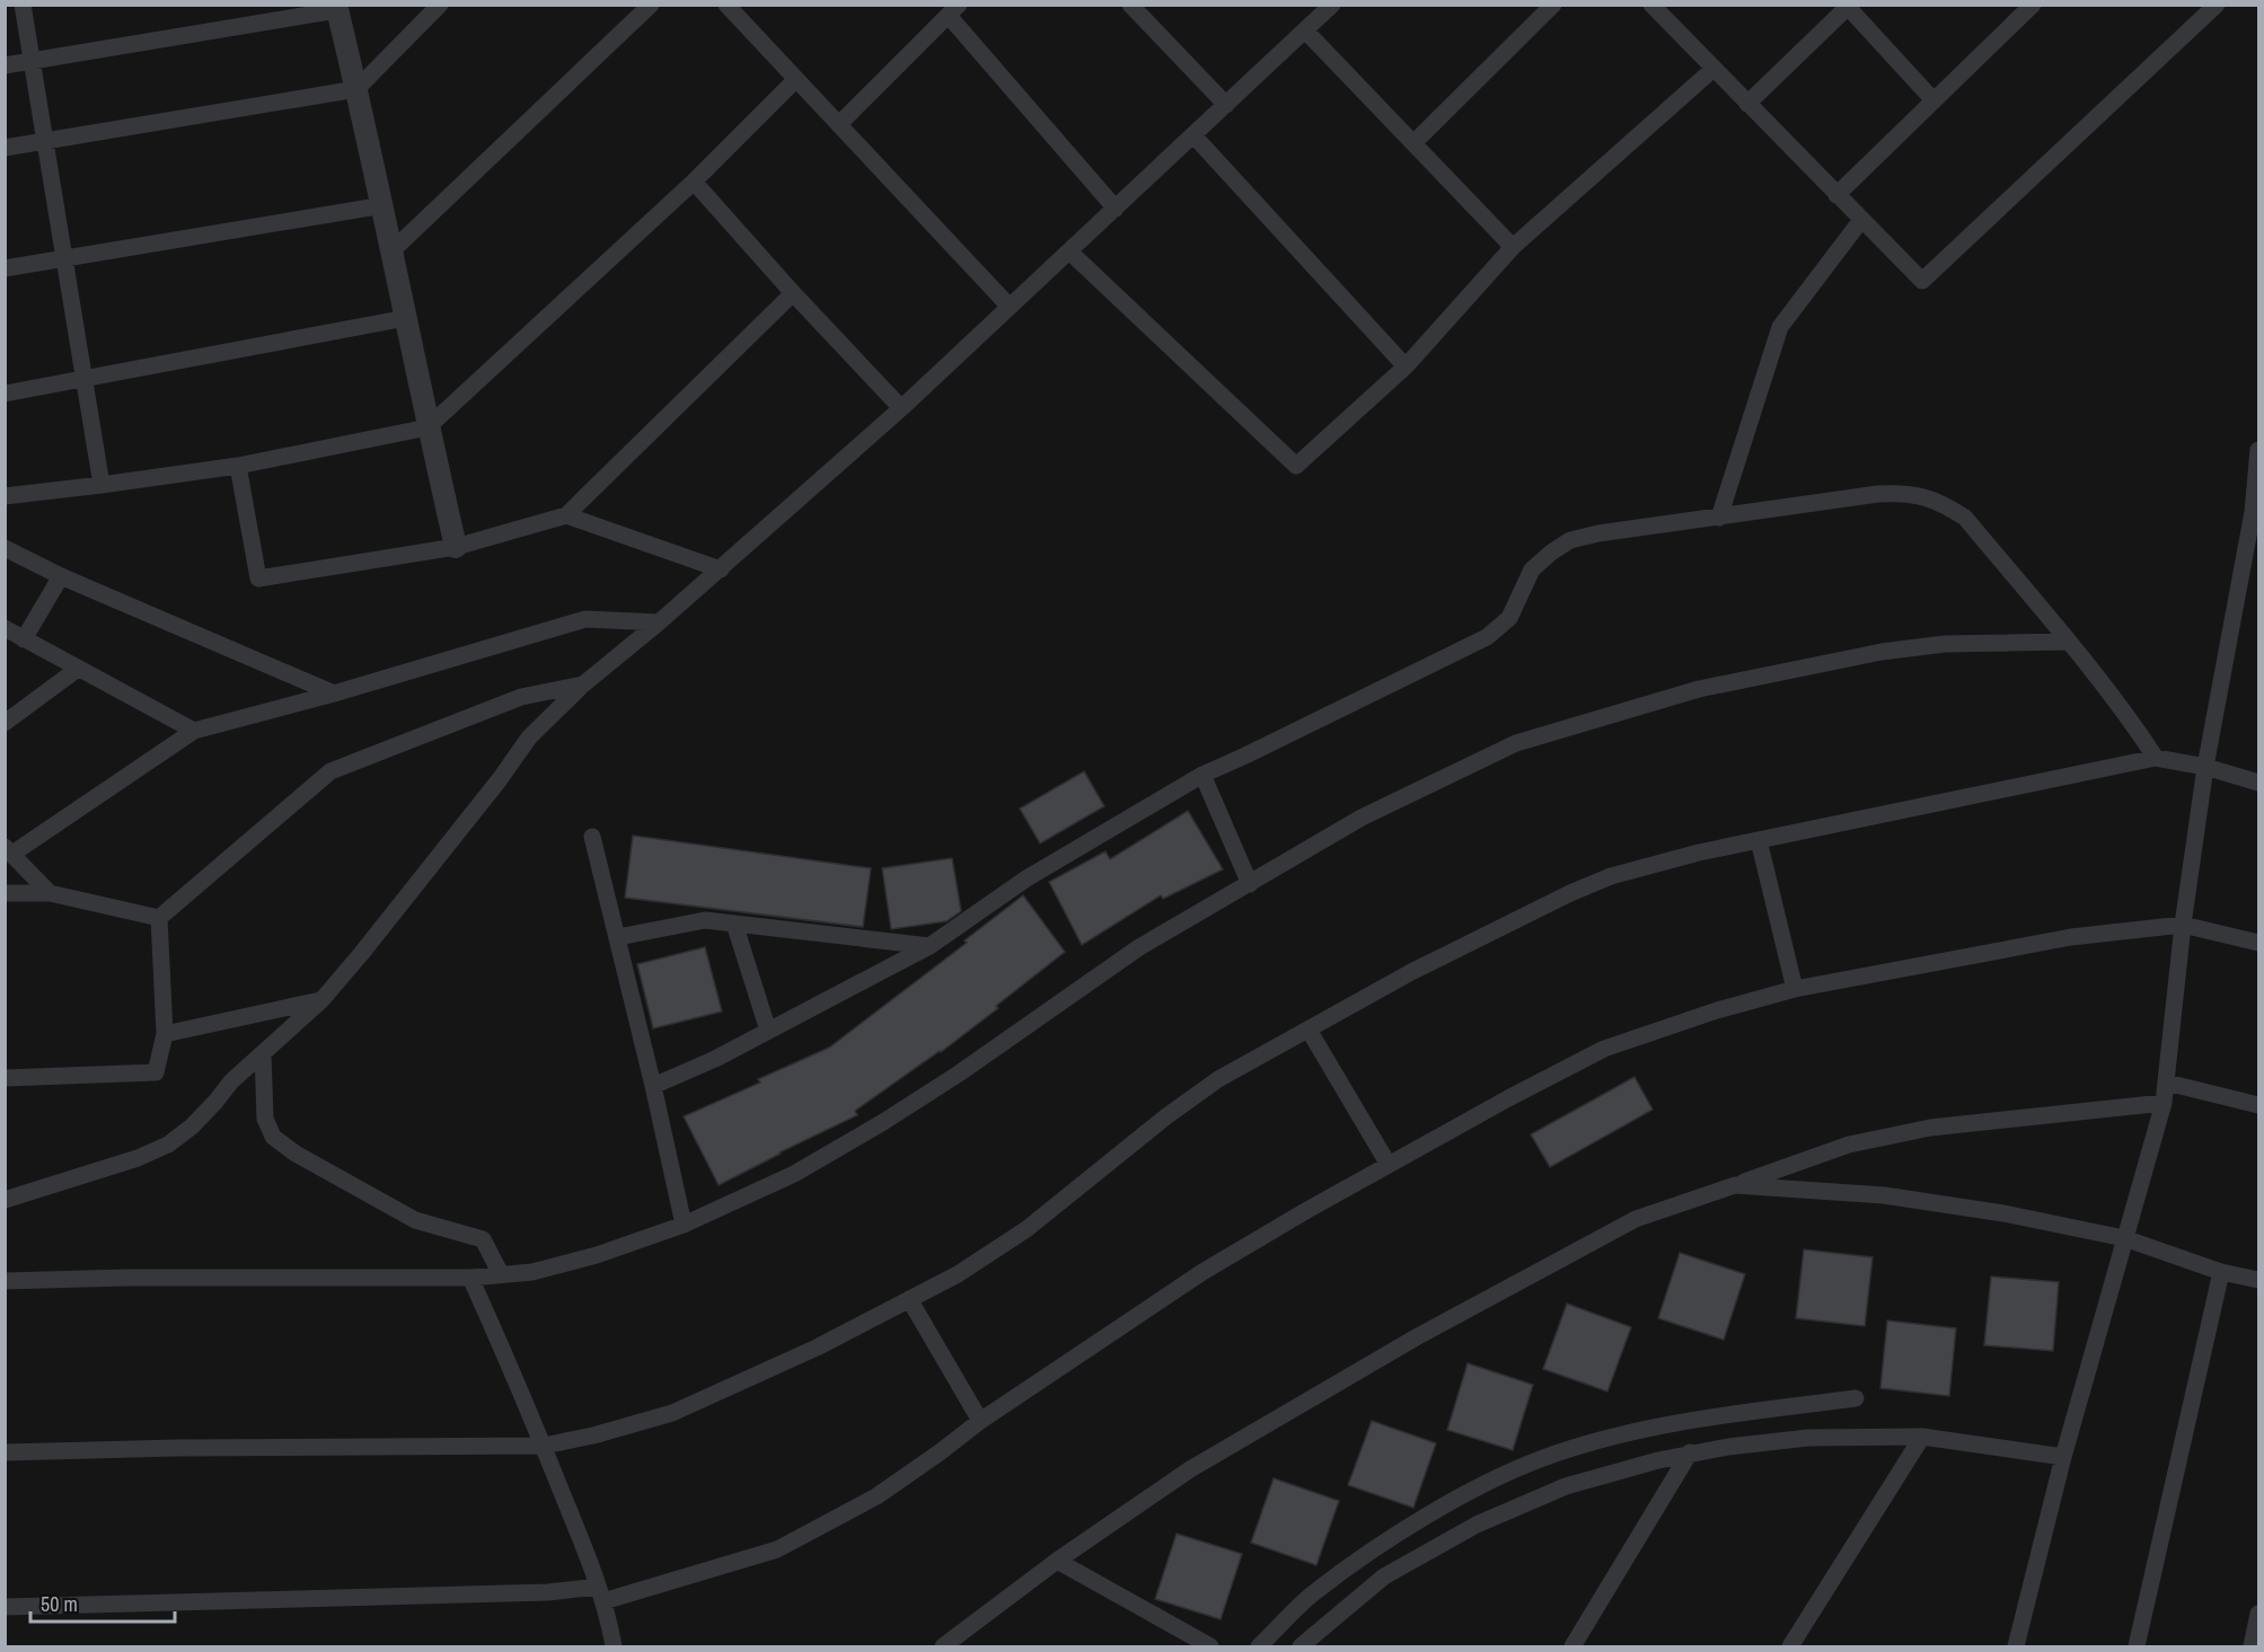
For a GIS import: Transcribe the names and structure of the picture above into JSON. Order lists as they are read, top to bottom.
{
  "scale_bar": "50 m"
}
